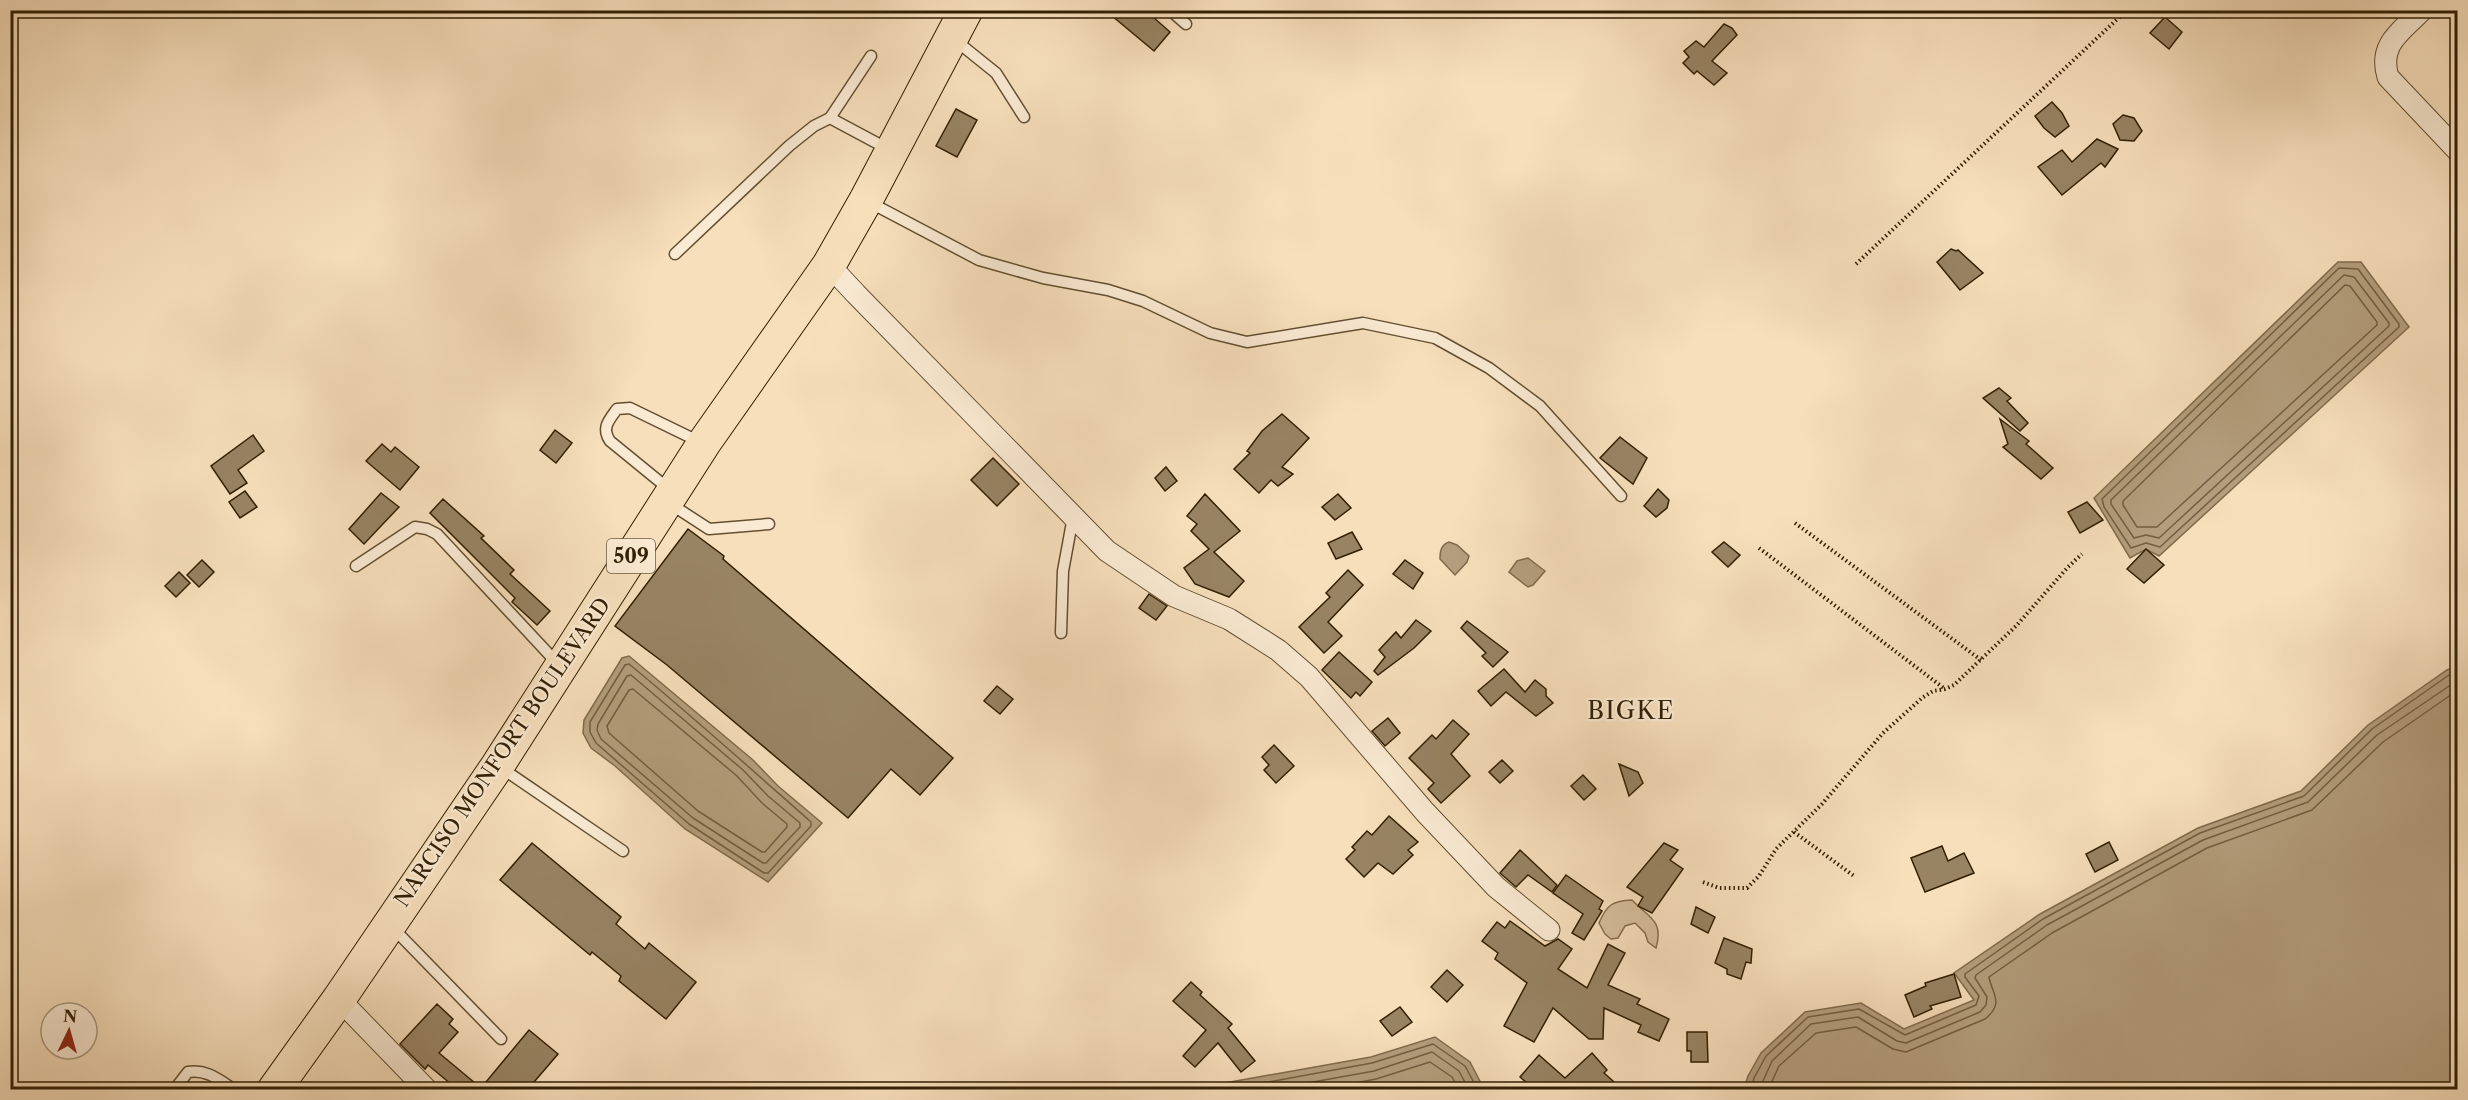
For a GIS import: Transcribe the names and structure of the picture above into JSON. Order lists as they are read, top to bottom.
{
  "streets": {
    "main road": ["509", "NARCISO MONFORT BOULEVARD"]
  },
  "districts": ["BIGKE"],
  "north": "top"
}
